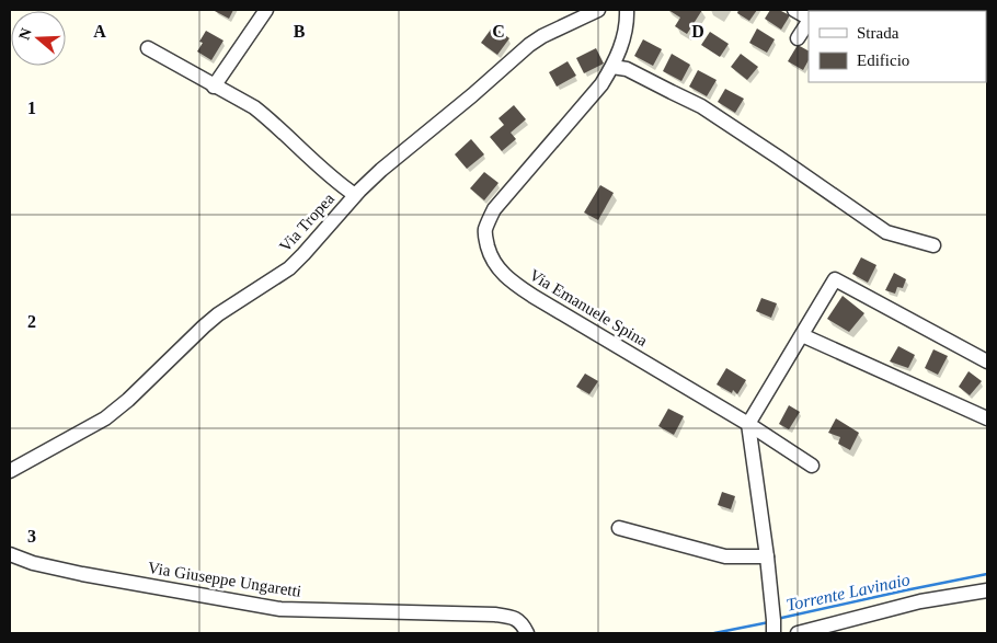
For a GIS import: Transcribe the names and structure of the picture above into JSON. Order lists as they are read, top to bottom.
{
  "streets": {
    "street": ["Via Tropea", "Via Emanuele Spina", "Via Giuseppe Ungaretti"]
  },
  "water": ["Torrente Lavinaio"],
  "legend": ["Strada", "Edificio"],
  "north": "left",
  "grid": {
    "columns": [
      "A",
      "B",
      "C",
      "D"
    ],
    "rows": ["1", "2", "3"]
  }
}
